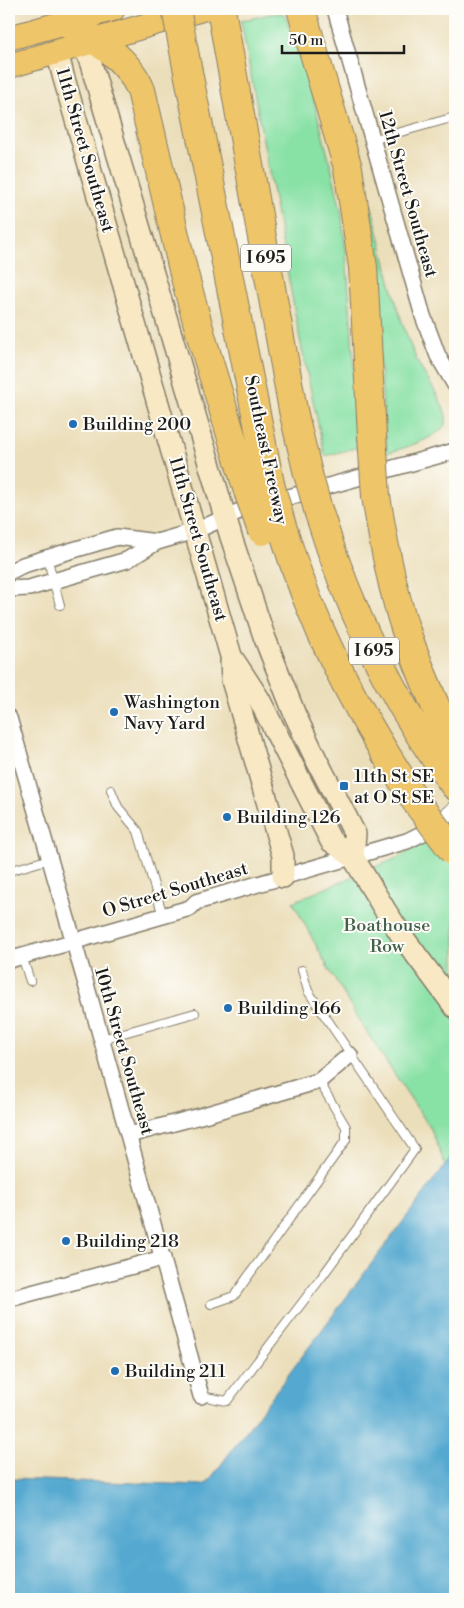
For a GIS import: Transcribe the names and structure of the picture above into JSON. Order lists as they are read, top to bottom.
{
  "streets": {
    "highway": ["I 695", "Southeast Freeway"],
    "main road": ["11th Street Southeast"],
    "street": ["12th Street Southeast", "O Street Southeast", "10th Street Southeast"]
  },
  "crossings": [
    ["11th Street Southeast", "O Street Southeast"],
    ["O Street Southeast", "10th Street Southeast"]
  ],
  "parks": ["Boathouse Row"],
  "places": {
    "other": [
      "Building 200",
      "Washington Navy Yard",
      "Building 126",
      "Building 166",
      "Building 218",
      "Building 211"
    ],
    "transit": ["11th St SE at O St SE"]
  },
  "scale_bar": "50 m"
}
